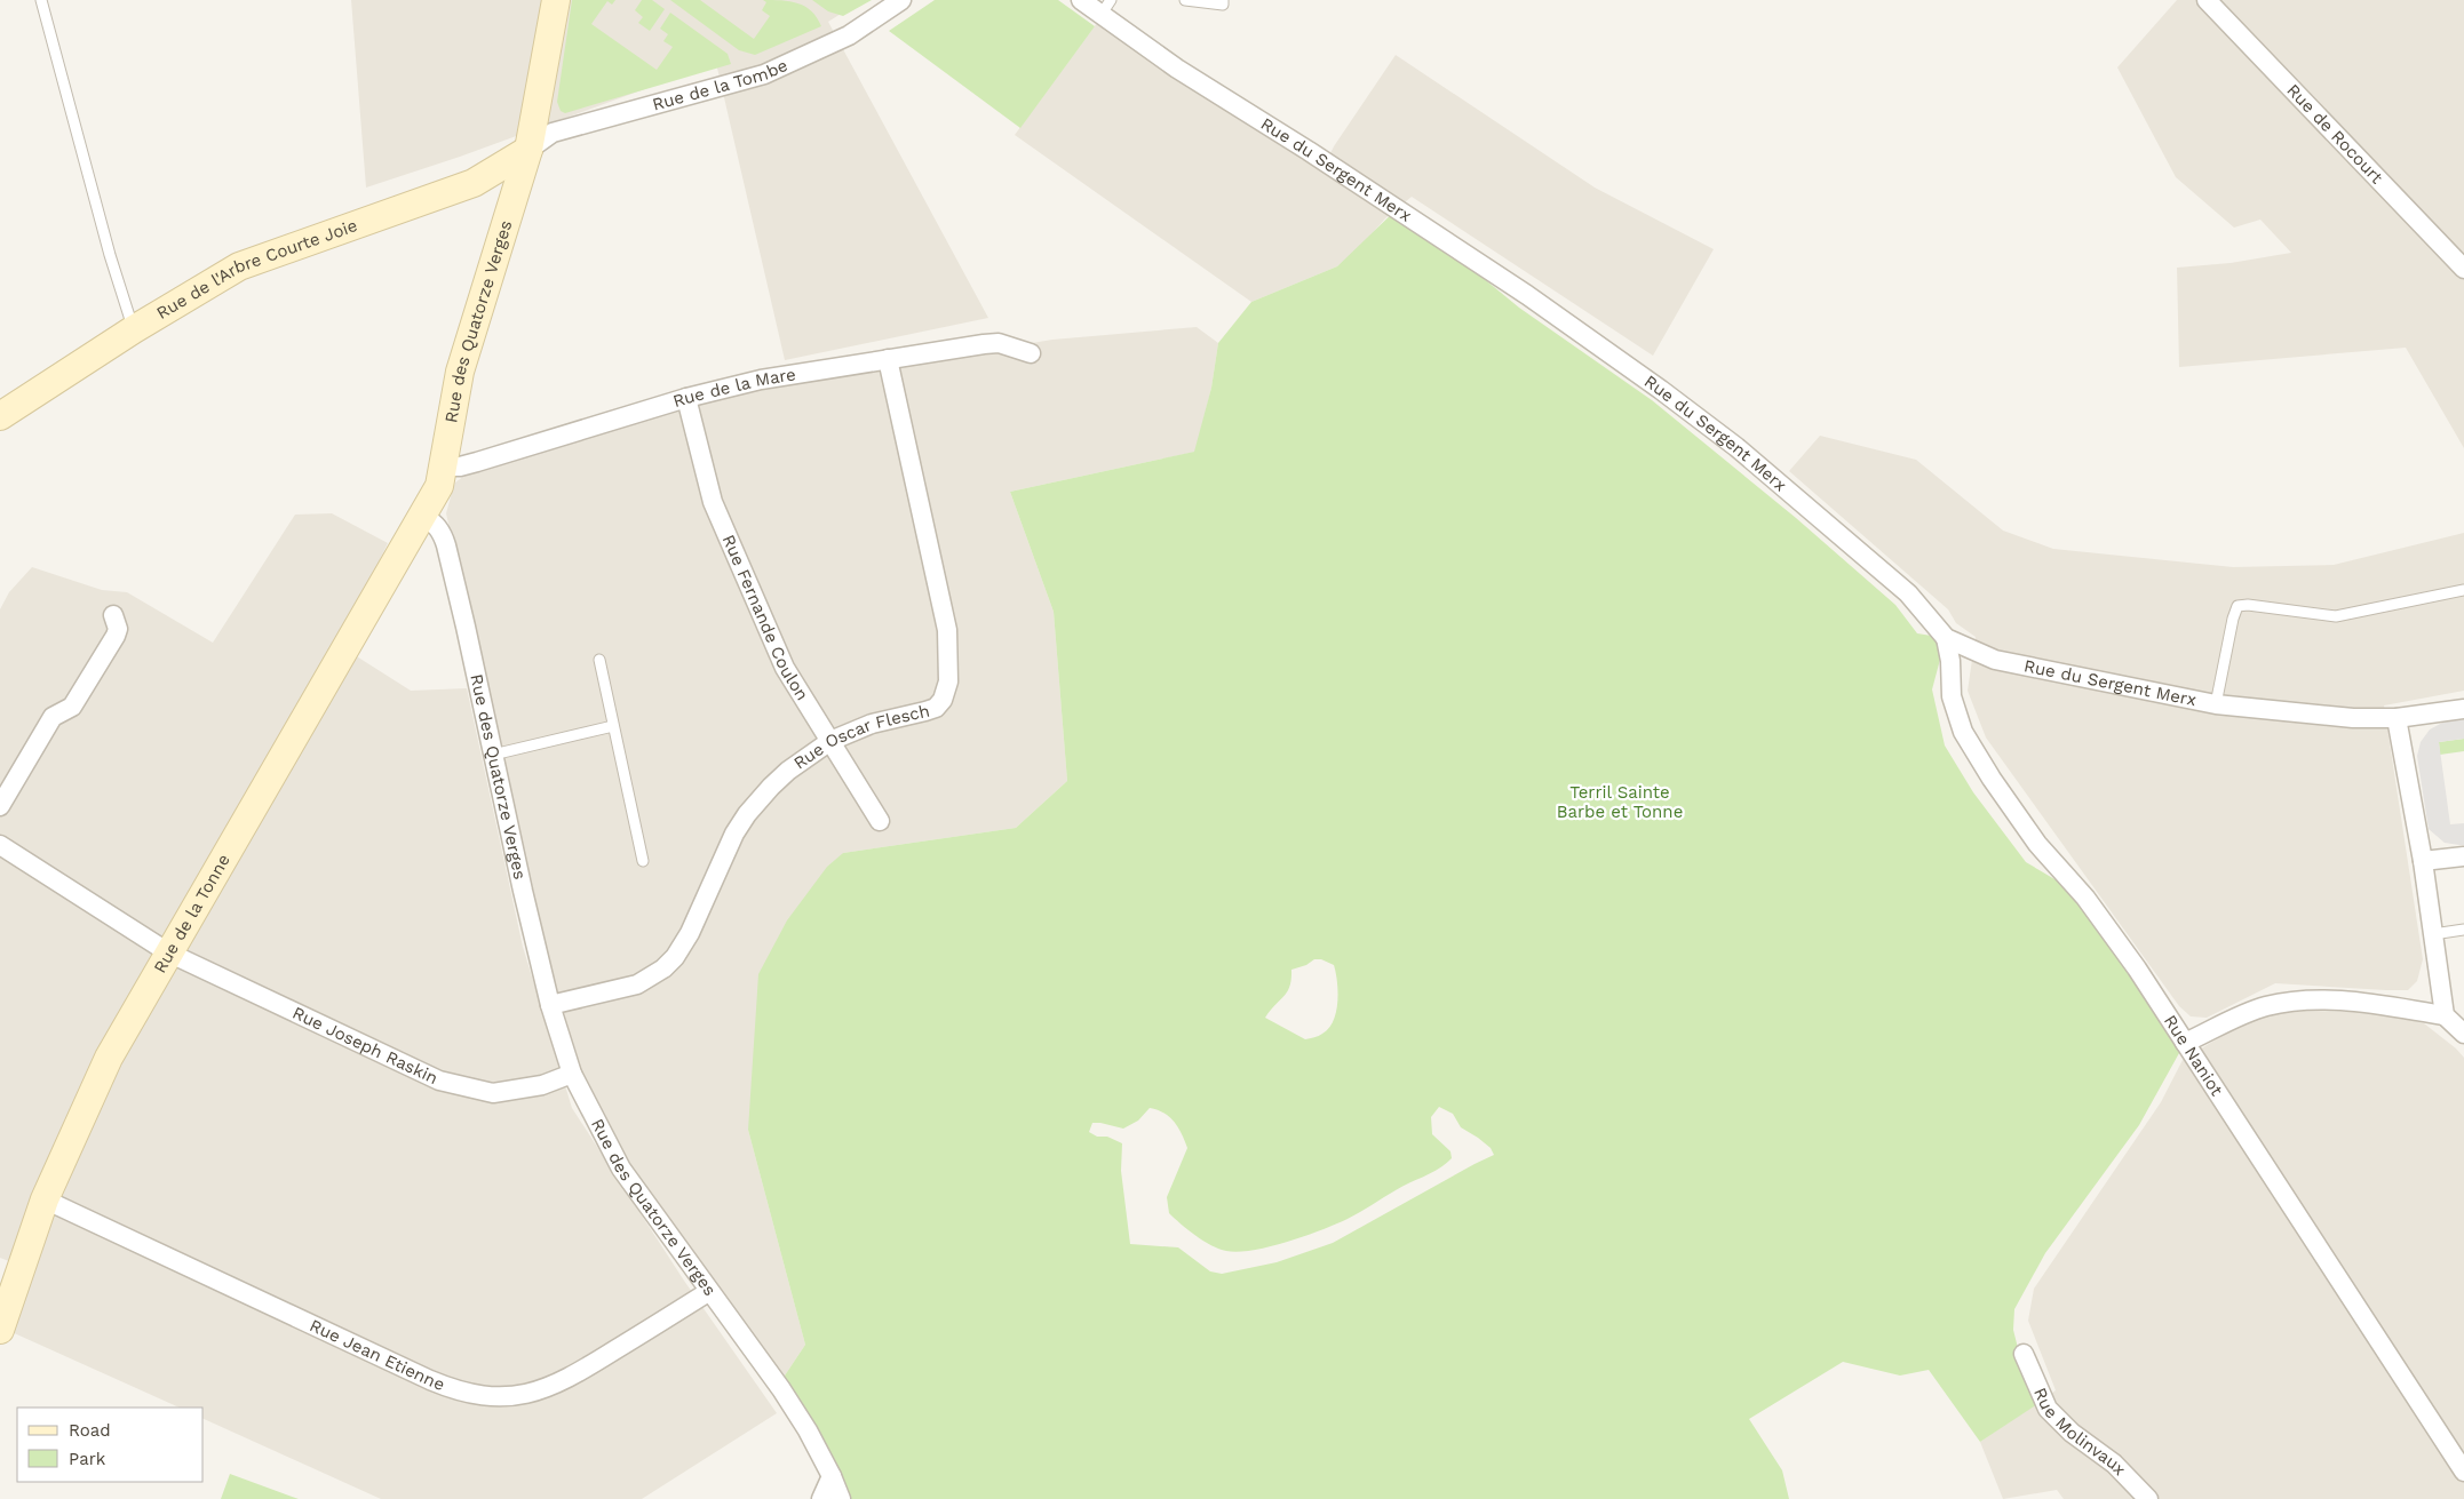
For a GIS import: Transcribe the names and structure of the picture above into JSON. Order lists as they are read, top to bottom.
{
  "streets": {
    "street": [
      "Rue de la Tombe",
      "Rue de Rocourt",
      "Rue du Sergent Merx",
      "Rue de l'Arbre Courte Joie",
      "Rue des Quatorze Verges",
      "Rue de la Mare",
      "Rue Fernande Coulon",
      "Rue Oscar Flesch",
      "Rue de la Tonne",
      "Rue Joseph Raskin",
      "Rue Naniot",
      "Rue Jean Etienne",
      "Rue Molinvaux"
    ]
  },
  "crossings": [
    ["Rue de la Tombe", "Rue de l'Arbre Courte Joie"],
    ["Rue de la Tombe", "Rue des Quatorze Verges"],
    ["Rue du Sergent Merx", "Rue Naniot"],
    ["Rue de l'Arbre Courte Joie", "Rue des Quatorze Verges"],
    ["Rue des Quatorze Verges", "Rue de la Mare"],
    ["Rue des Quatorze Verges", "Rue Oscar Flesch"],
    ["Rue des Quatorze Verges", "Rue de la Tonne"],
    ["Rue des Quatorze Verges", "Rue Joseph Raskin"],
    ["Rue des Quatorze Verges", "Rue Jean Etienne"],
    ["Rue de la Mare", "Rue Fernande Coulon"],
    ["Rue de la Mare", "Rue Oscar Flesch"],
    ["Rue Fernande Coulon", "Rue Oscar Flesch"],
    ["Rue de la Tonne", "Rue Joseph Raskin"],
    ["Rue de la Tonne", "Rue Jean Etienne"]
  ],
  "parks": ["Terril Sainte Barbe et Tonne"],
  "legend": ["Road", "Park"]
}
